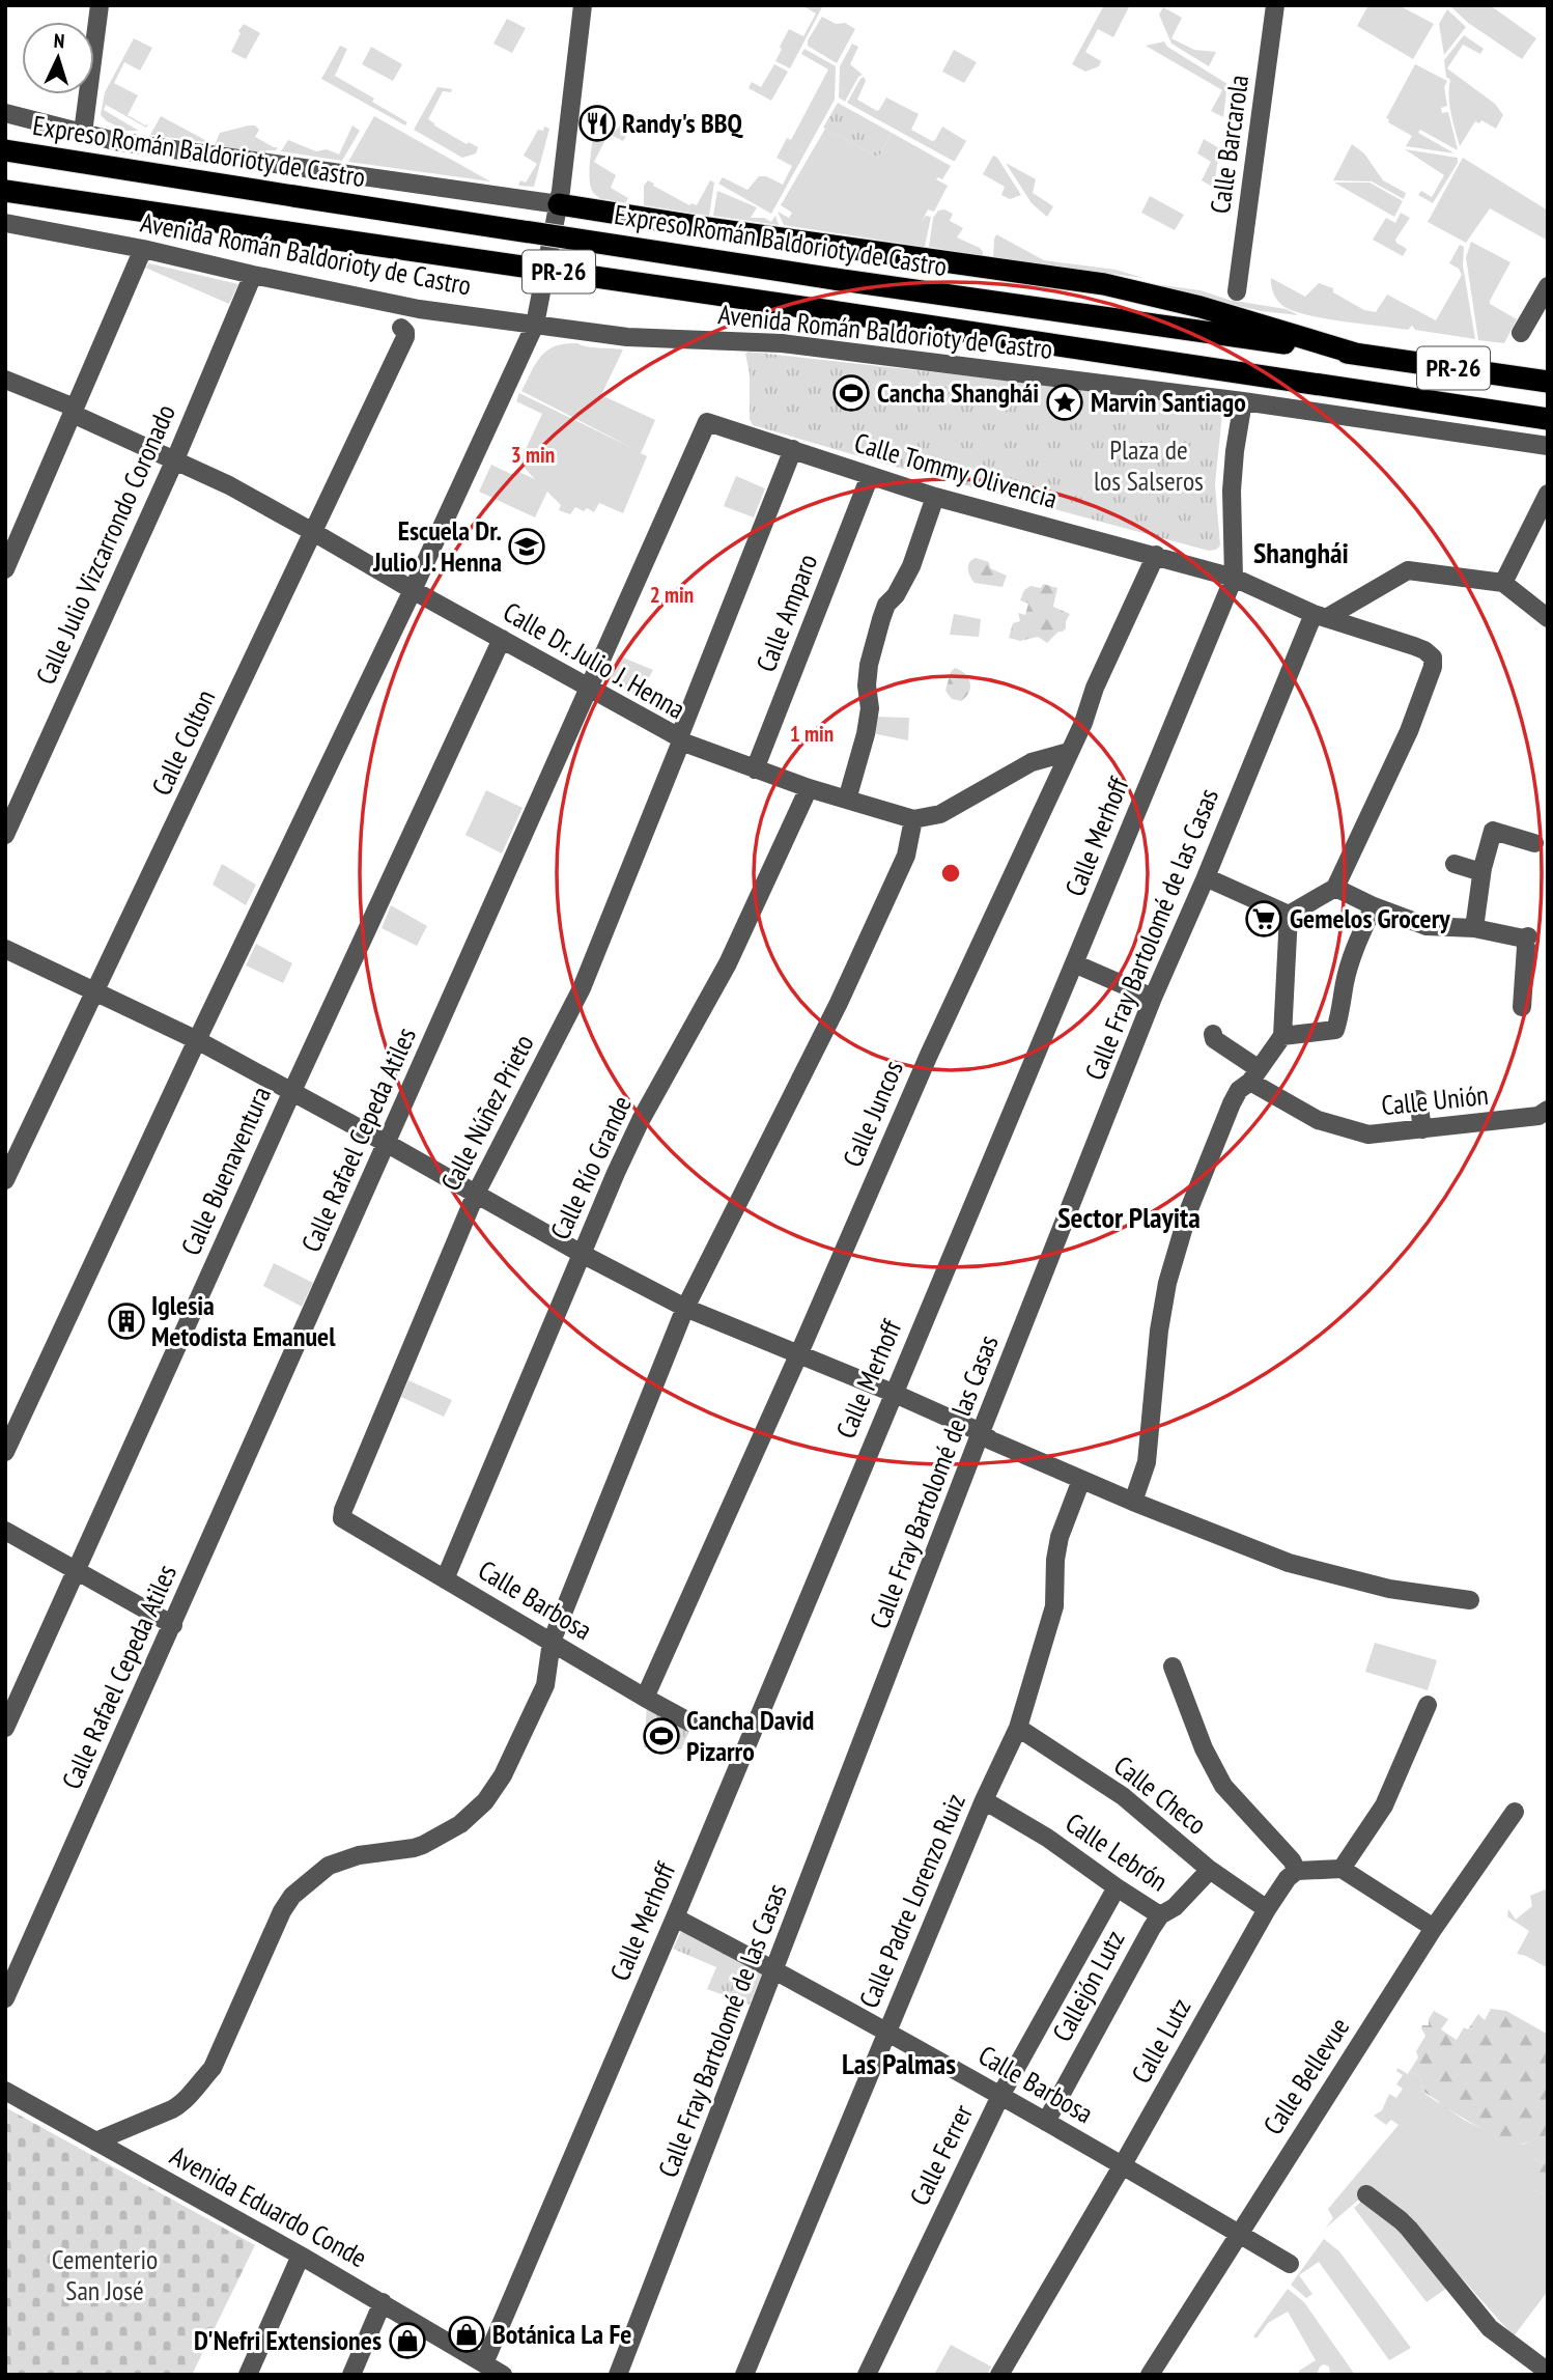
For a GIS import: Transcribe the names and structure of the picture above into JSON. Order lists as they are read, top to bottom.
{
  "streets": {
    "highway": ["Expreso Román Baldorioty de Castro", "PR-26"],
    "street": [
      "Calle Barcarola",
      "Avenida Román Baldorioty de Castro",
      "Calle Tommy Olivencia",
      "Calle Julio Vizcarrondo Coronado",
      "Calle Amparo",
      "Calle Dr. Julio J. Henna",
      "Calle Colton",
      "Calle Merhoff",
      "Calle Fray Bartolomé de las Casas",
      "Calle Unión",
      "Calle Núñez Prieto",
      "Calle Juncos",
      "Calle Rafael Cepeda Atiles",
      "Calle Río Grande",
      "Calle Buenaventura",
      "Calle Barbosa",
      "Calle Checo",
      "Calle Lebrón",
      "Calle Padre Lorenzo Ruiz",
      "Callejón Lutz",
      "Calle Lutz",
      "Calle Bellevue",
      "Calle Ferrer",
      "Avenida Eduardo Conde"
    ]
  },
  "crossings": [
    ["Avenida Román Baldorioty de Castro", "Calle Julio Vizcarrondo Coronado"],
    ["Avenida Román Baldorioty de Castro", "Calle Merhoff"],
    ["Calle Tommy Olivencia", "Calle Amparo"],
    ["Calle Tommy Olivencia", "Calle Merhoff"],
    ["Calle Tommy Olivencia", "Calle Fray Bartolomé de las Casas"],
    ["Calle Tommy Olivencia", "Calle Núñez Prieto"],
    ["Calle Tommy Olivencia", "Calle Juncos"],
    ["Calle Tommy Olivencia", "Calle Rafael Cepeda Atiles"],
    ["Calle Julio Vizcarrondo Coronado", "Calle Dr. Julio J. Henna"],
    ["Calle Amparo", "Calle Dr. Julio J. Henna"],
    ["Calle Dr. Julio J. Henna", "Calle Colton"],
    ["Calle Dr. Julio J. Henna", "Calle Núñez Prieto"],
    ["Calle Dr. Julio J. Henna", "Calle Rafael Cepeda Atiles"],
    ["Calle Dr. Julio J. Henna", "Calle Río Grande"],
    ["Calle Dr. Julio J. Henna", "Calle Buenaventura"],
    ["Calle Merhoff", "Calle Barbosa"],
    ["Calle Merhoff", "Avenida Eduardo Conde"],
    ["Calle Fray Bartolomé de las Casas", "Calle Barbosa"],
    ["Calle Núñez Prieto", "Calle Barbosa"],
    ["Calle Juncos", "Calle Barbosa"],
    ["Calle Río Grande", "Calle Barbosa"],
    ["Calle Barbosa", "Calle Padre Lorenzo Ruiz"],
    ["Calle Barbosa", "Callejón Lutz"],
    ["Calle Barbosa", "Calle Lutz"],
    ["Calle Barbosa", "Calle Bellevue"],
    ["Calle Barbosa", "Calle Ferrer"],
    ["Calle Checo", "Calle Lebrón"],
    ["Calle Checo", "Calle Padre Lorenzo Ruiz"],
    ["Calle Checo", "Calle Lutz"],
    ["Calle Lebrón", "Calle Padre Lorenzo Ruiz"],
    ["Calle Lebrón", "Callejón Lutz"],
    ["Calle Lebrón", "Calle Ferrer"]
  ],
  "districts": ["Shanghái", "Sector Playita", "Las Palmas"],
  "parks": ["Plaza de los Salseros", "Cementerio San José"],
  "places": {
    "restaurant": ["Randy's BBQ"],
    "sports": ["Cancha Shanghái", "Cancha David Pizarro"],
    "place": ["Marvin Santiago"],
    "school or university": ["Escuela Dr. Julio J. Henna"],
    "supermarket": ["Gemelos Grocery"],
    "building": ["Iglesia Metodista Emanuel"],
    "shop": ["Botánica La Fe", "D'Nefri Extensiones"]
  },
  "north": "top",
  "rings": ["3 min", "2 min", "1 min"]
}
